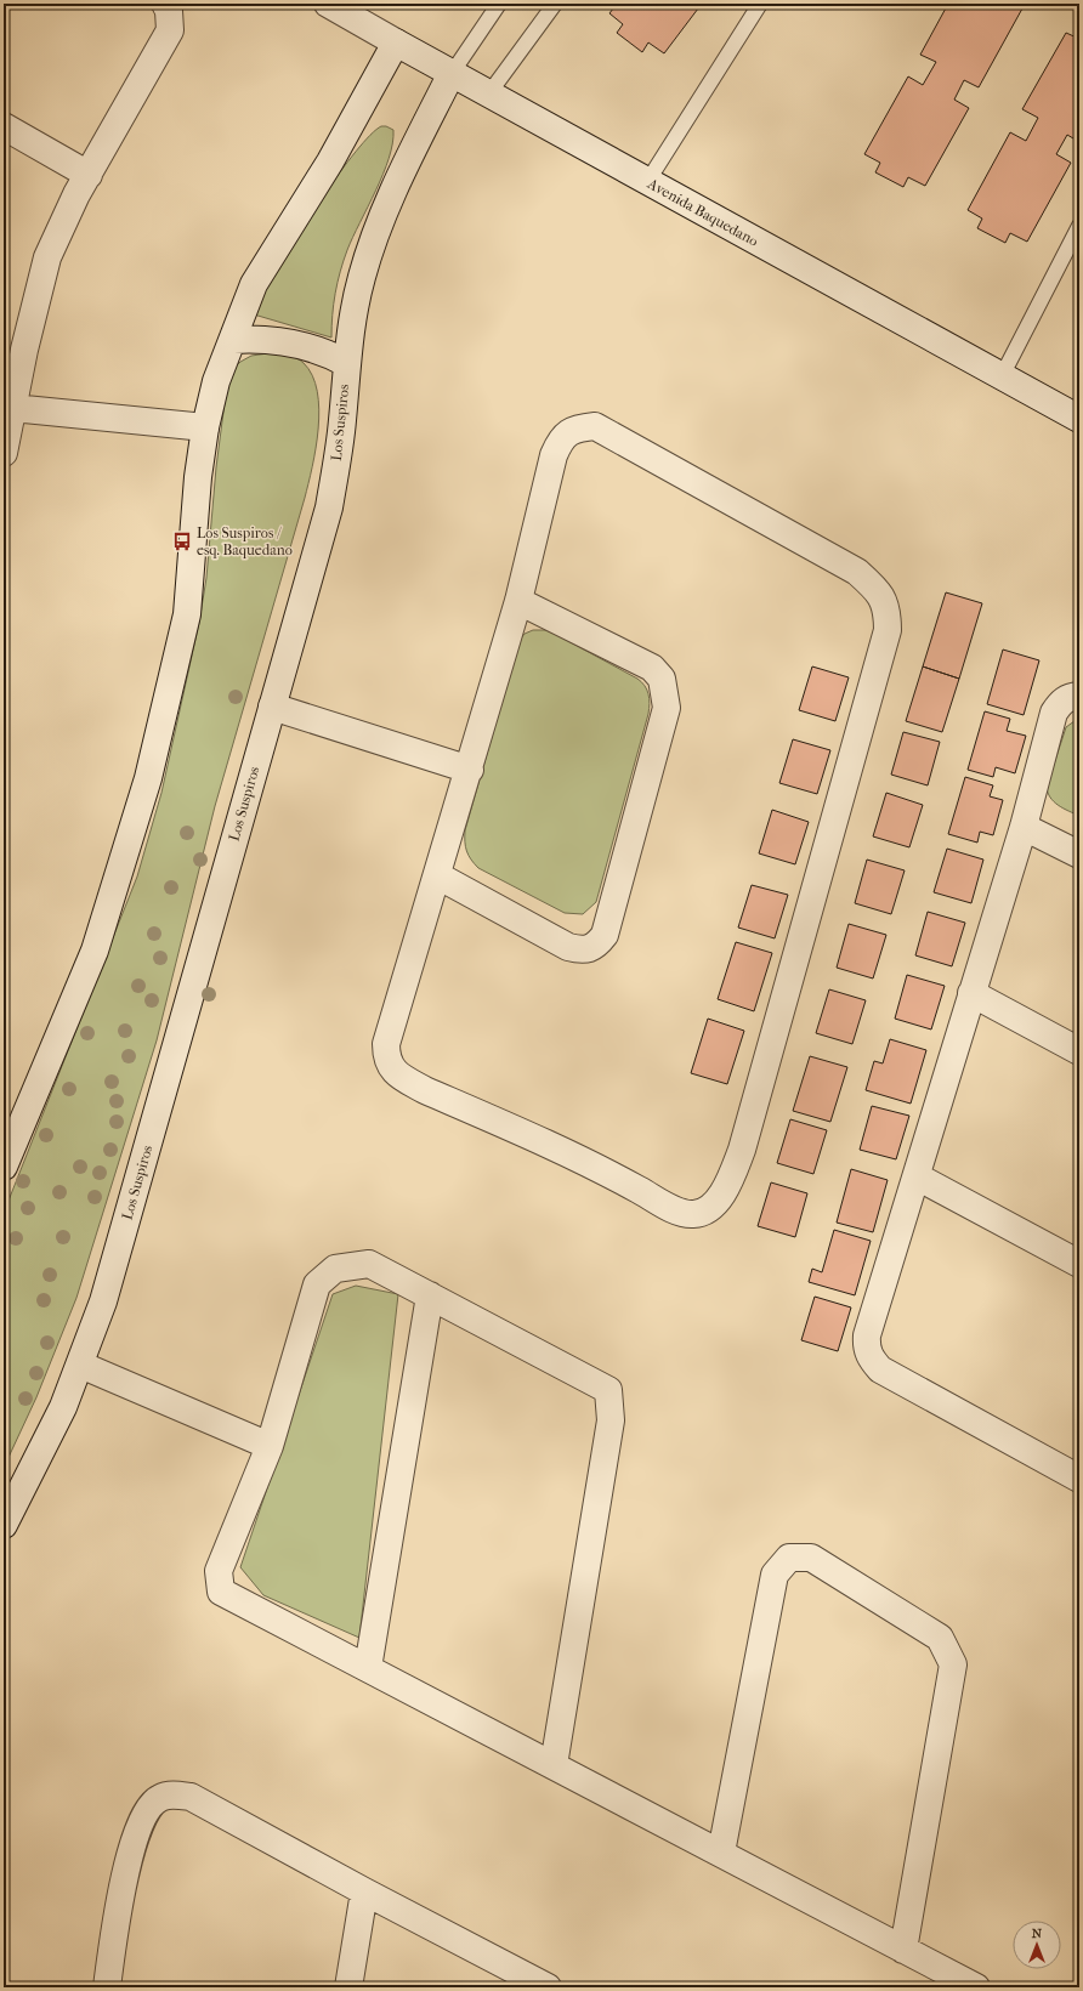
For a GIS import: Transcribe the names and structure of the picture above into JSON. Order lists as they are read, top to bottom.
{
  "streets": {
    "street": ["Avenida Baquedano", "Los Suspiros"]
  },
  "crossings": [
    ["Avenida Baquedano", "Los Suspiros"]
  ],
  "places": {
    "bus stop": ["Los Suspiros / esq. Baquedano"]
  },
  "north": "top"
}
